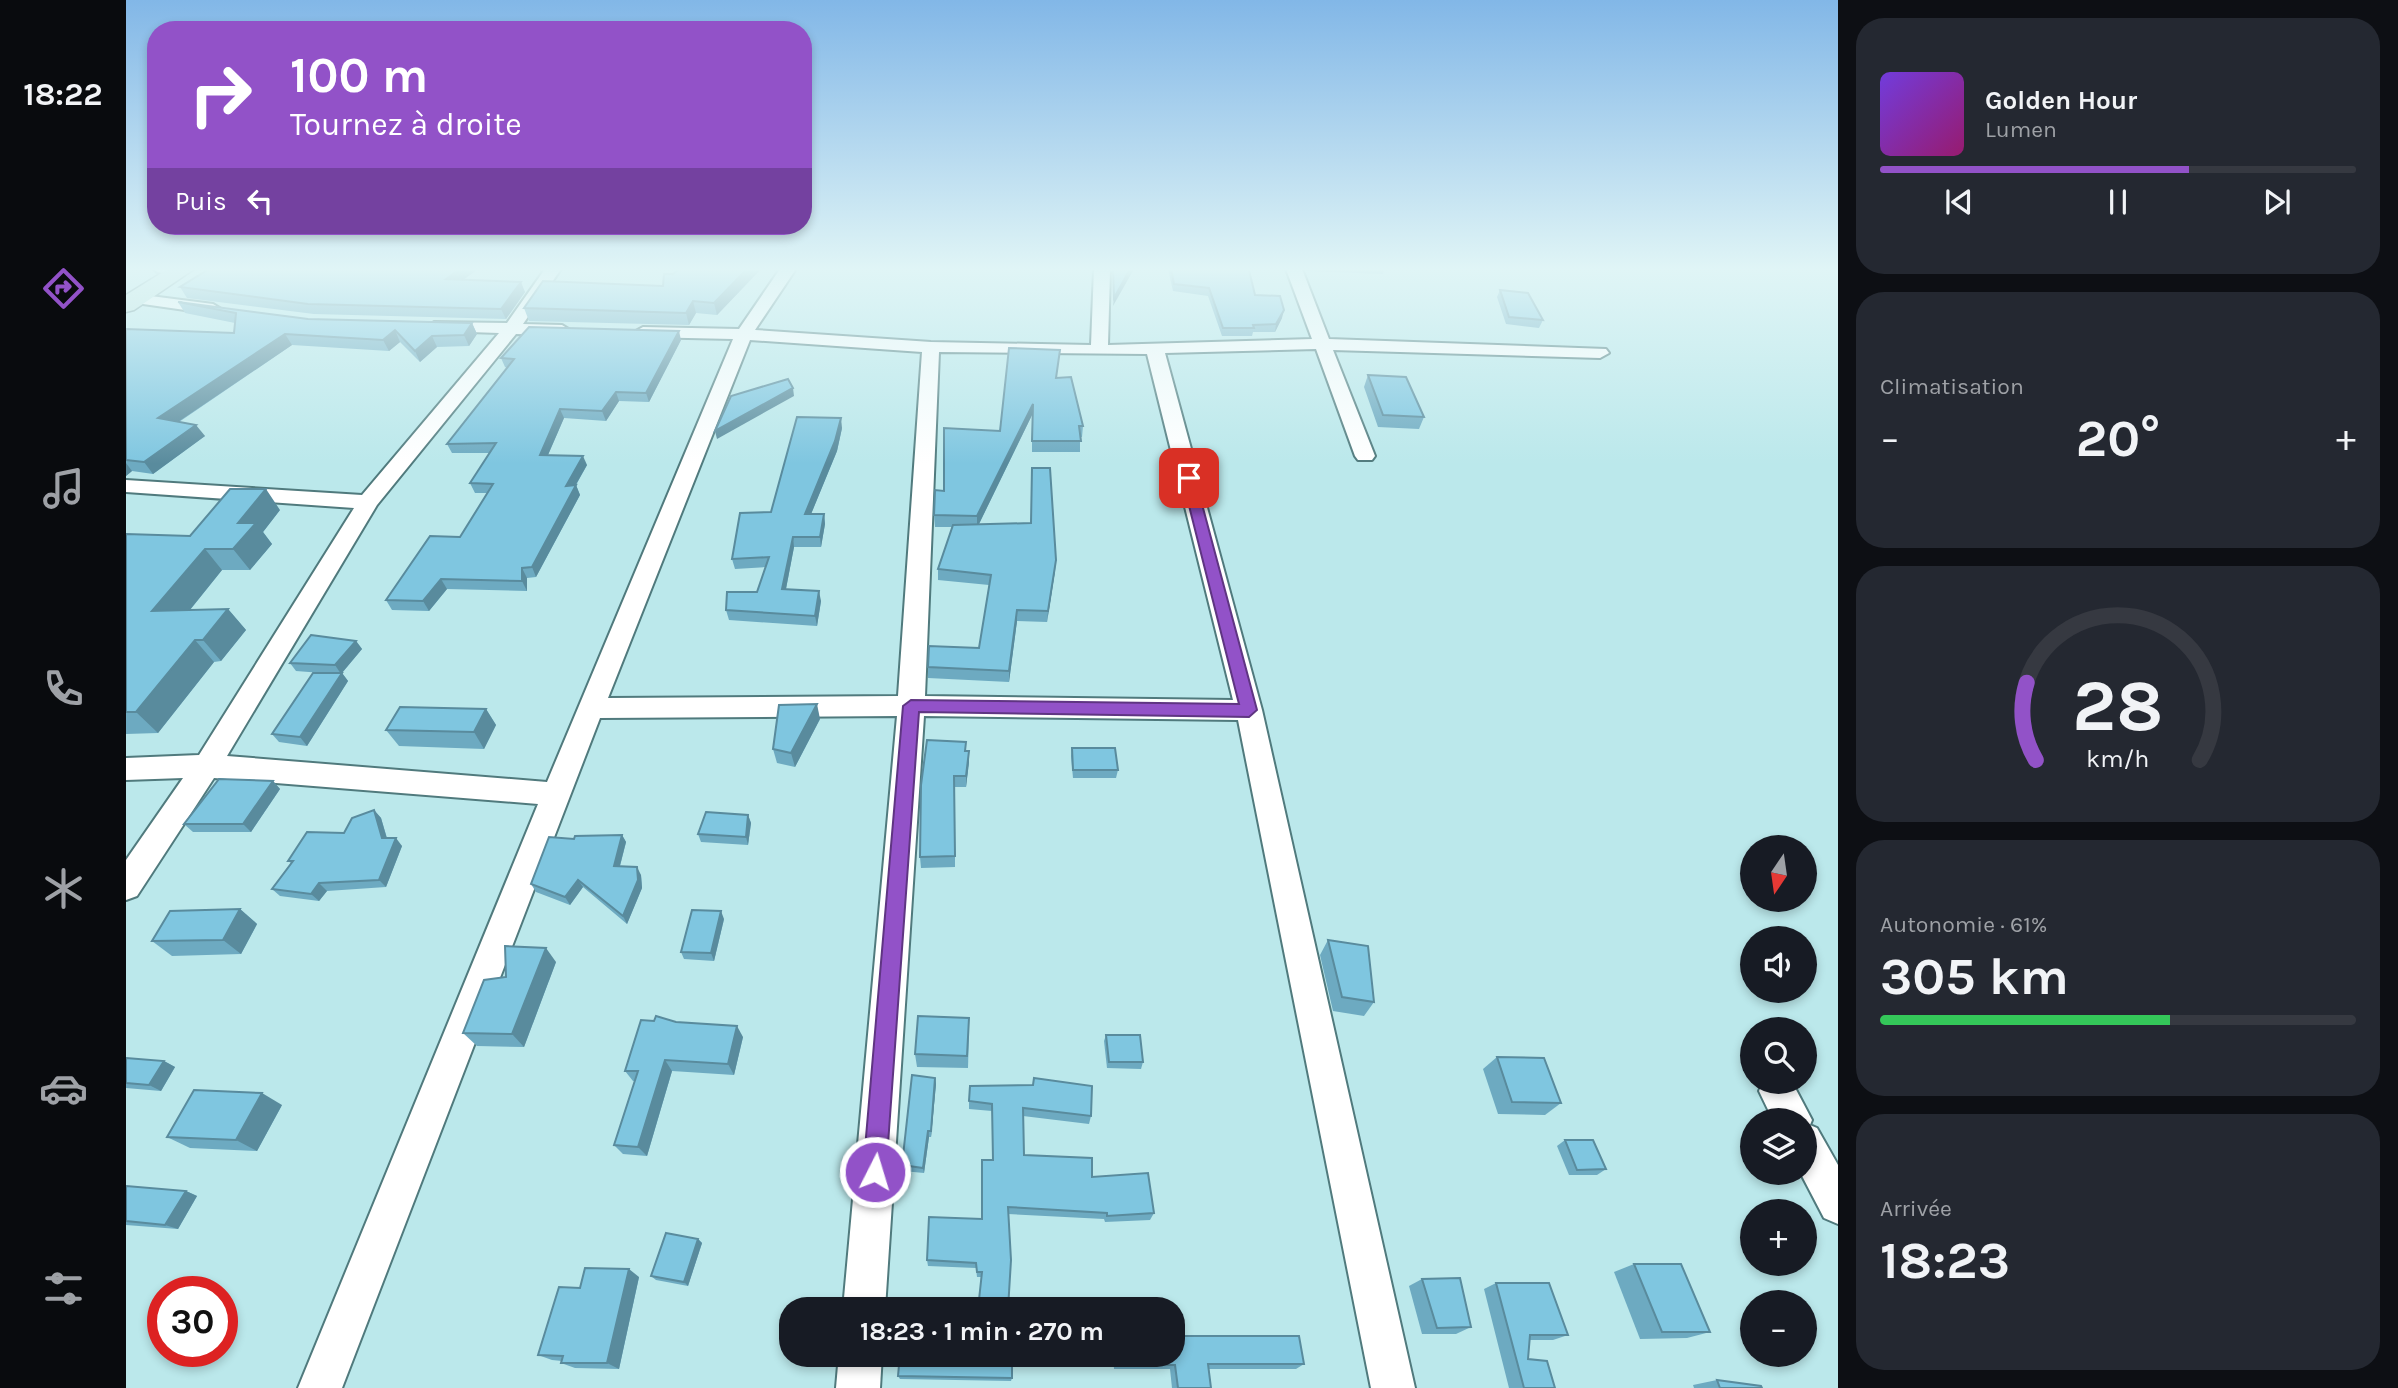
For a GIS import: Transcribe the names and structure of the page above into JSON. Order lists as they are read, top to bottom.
{
  "north": "bottom",
  "page": {
    "tabs": "18:22",
    "turn": ["100 m", "Tournez à droite"],
    "song": ["Golden Hour", "Lumen"],
    "then": "Puis",
    "tile": [
      "Climatisation",
      ["Autonomie · 61%", "305 km"],
      ["Arrivée", "18:23"]
    ],
    "heat": ["−", "20°", "+"],
    "map_buttons": ["+", "−"],
    "limit": "30",
    "trip": "18:23 · 1 min · 270 m",
    "gauge": ["28", "km/h"]
  }
}
